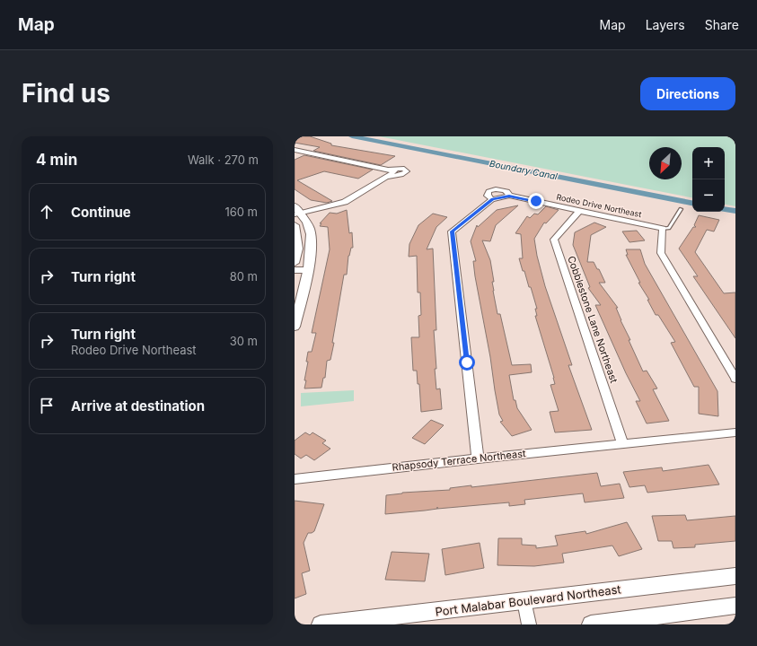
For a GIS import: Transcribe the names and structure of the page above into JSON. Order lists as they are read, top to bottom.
{
  "streets": {
    "street": [
      "Rodeo Drive Northeast",
      "Cobblestone Lane Northeast",
      "Rhapsody Terrace Northeast",
      "Port Malabar Boulevard Northeast"
    ]
  },
  "crossings": [
    ["Rodeo Drive Northeast", "Cobblestone Lane Northeast"],
    ["Rodeo Drive Northeast", "Rhapsody Terrace Northeast"],
    ["Cobblestone Lane Northeast", "Rhapsody Terrace Northeast"]
  ],
  "water": ["Boundary Canal"],
  "north": "bottom left",
  "page": {
    "header": "Map",
    "nav": ["Map", "Layers", "Share"],
    "buttons": "Directions",
    "title": "Find us",
    "heading": ["4 min", "Walk · 270 m"],
    "map_buttons": ["+", "−"],
    "list": [
      ["Continue", "160 m"],
      ["Turn right", "80 m"],
      ["Turn right", "Rodeo Drive Northeast", "30 m"],
      "Arrive at destination"
    ]
  }
}
